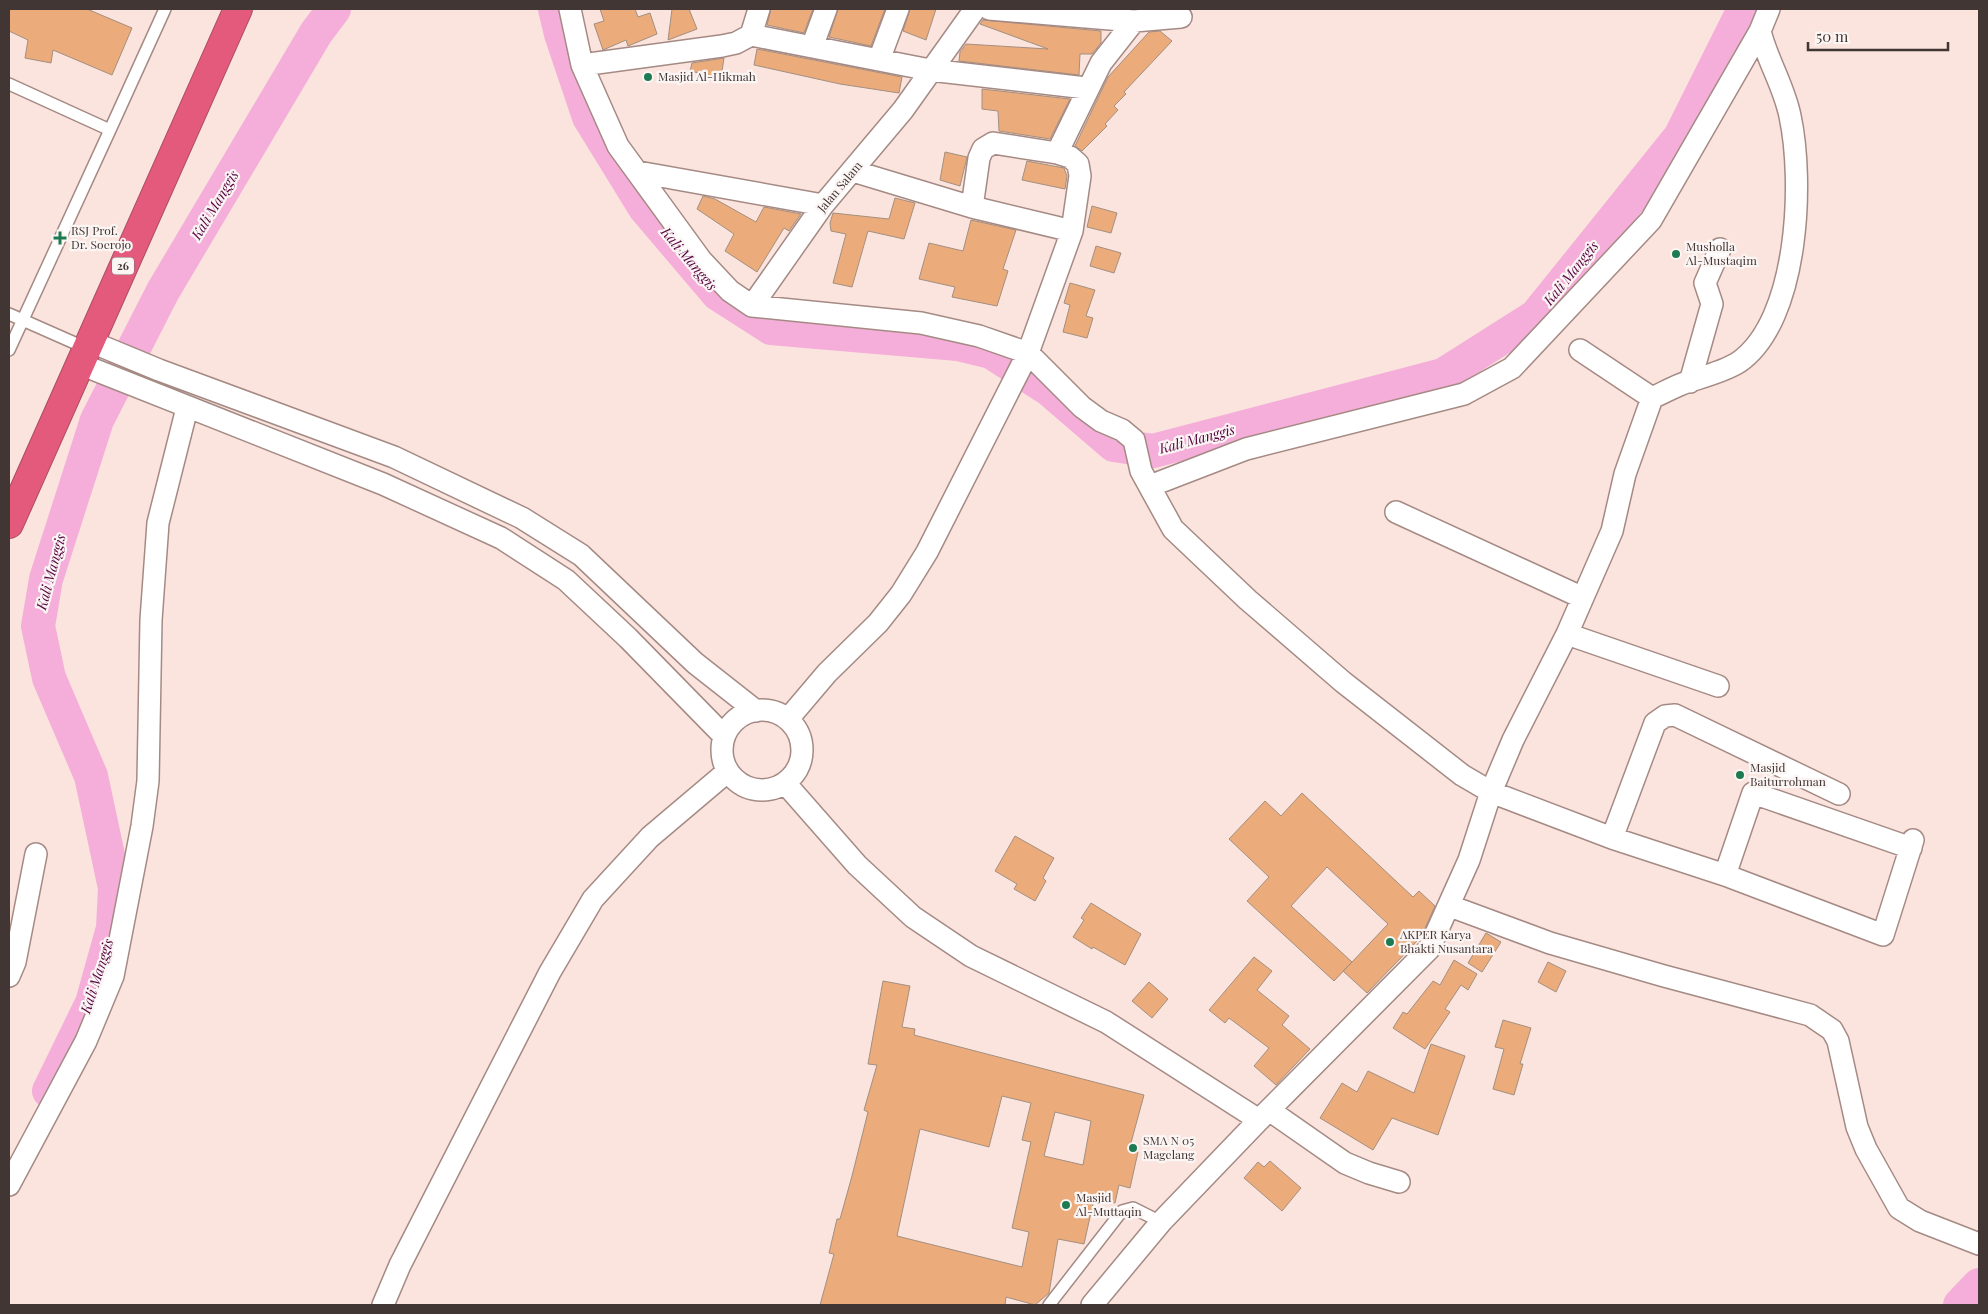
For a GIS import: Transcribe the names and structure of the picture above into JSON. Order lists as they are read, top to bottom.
{
  "streets": {
    "highway": ["26"],
    "street": ["Jalan Salam"]
  },
  "water": ["Kali Manggis"],
  "places": {
    "other": [
      "Masjid Al-Hikmah",
      "Musholla Al-Mustaqim",
      "Masjid Baiturrohman",
      "AKPER Karya Bhakti Nusantara",
      "SMA N 05 Magelang",
      "Masjid Al-Muttaqin"
    ],
    "health": ["RSJ Prof. Dr. Soerojo"]
  },
  "scale_bar": "50 m"
}
